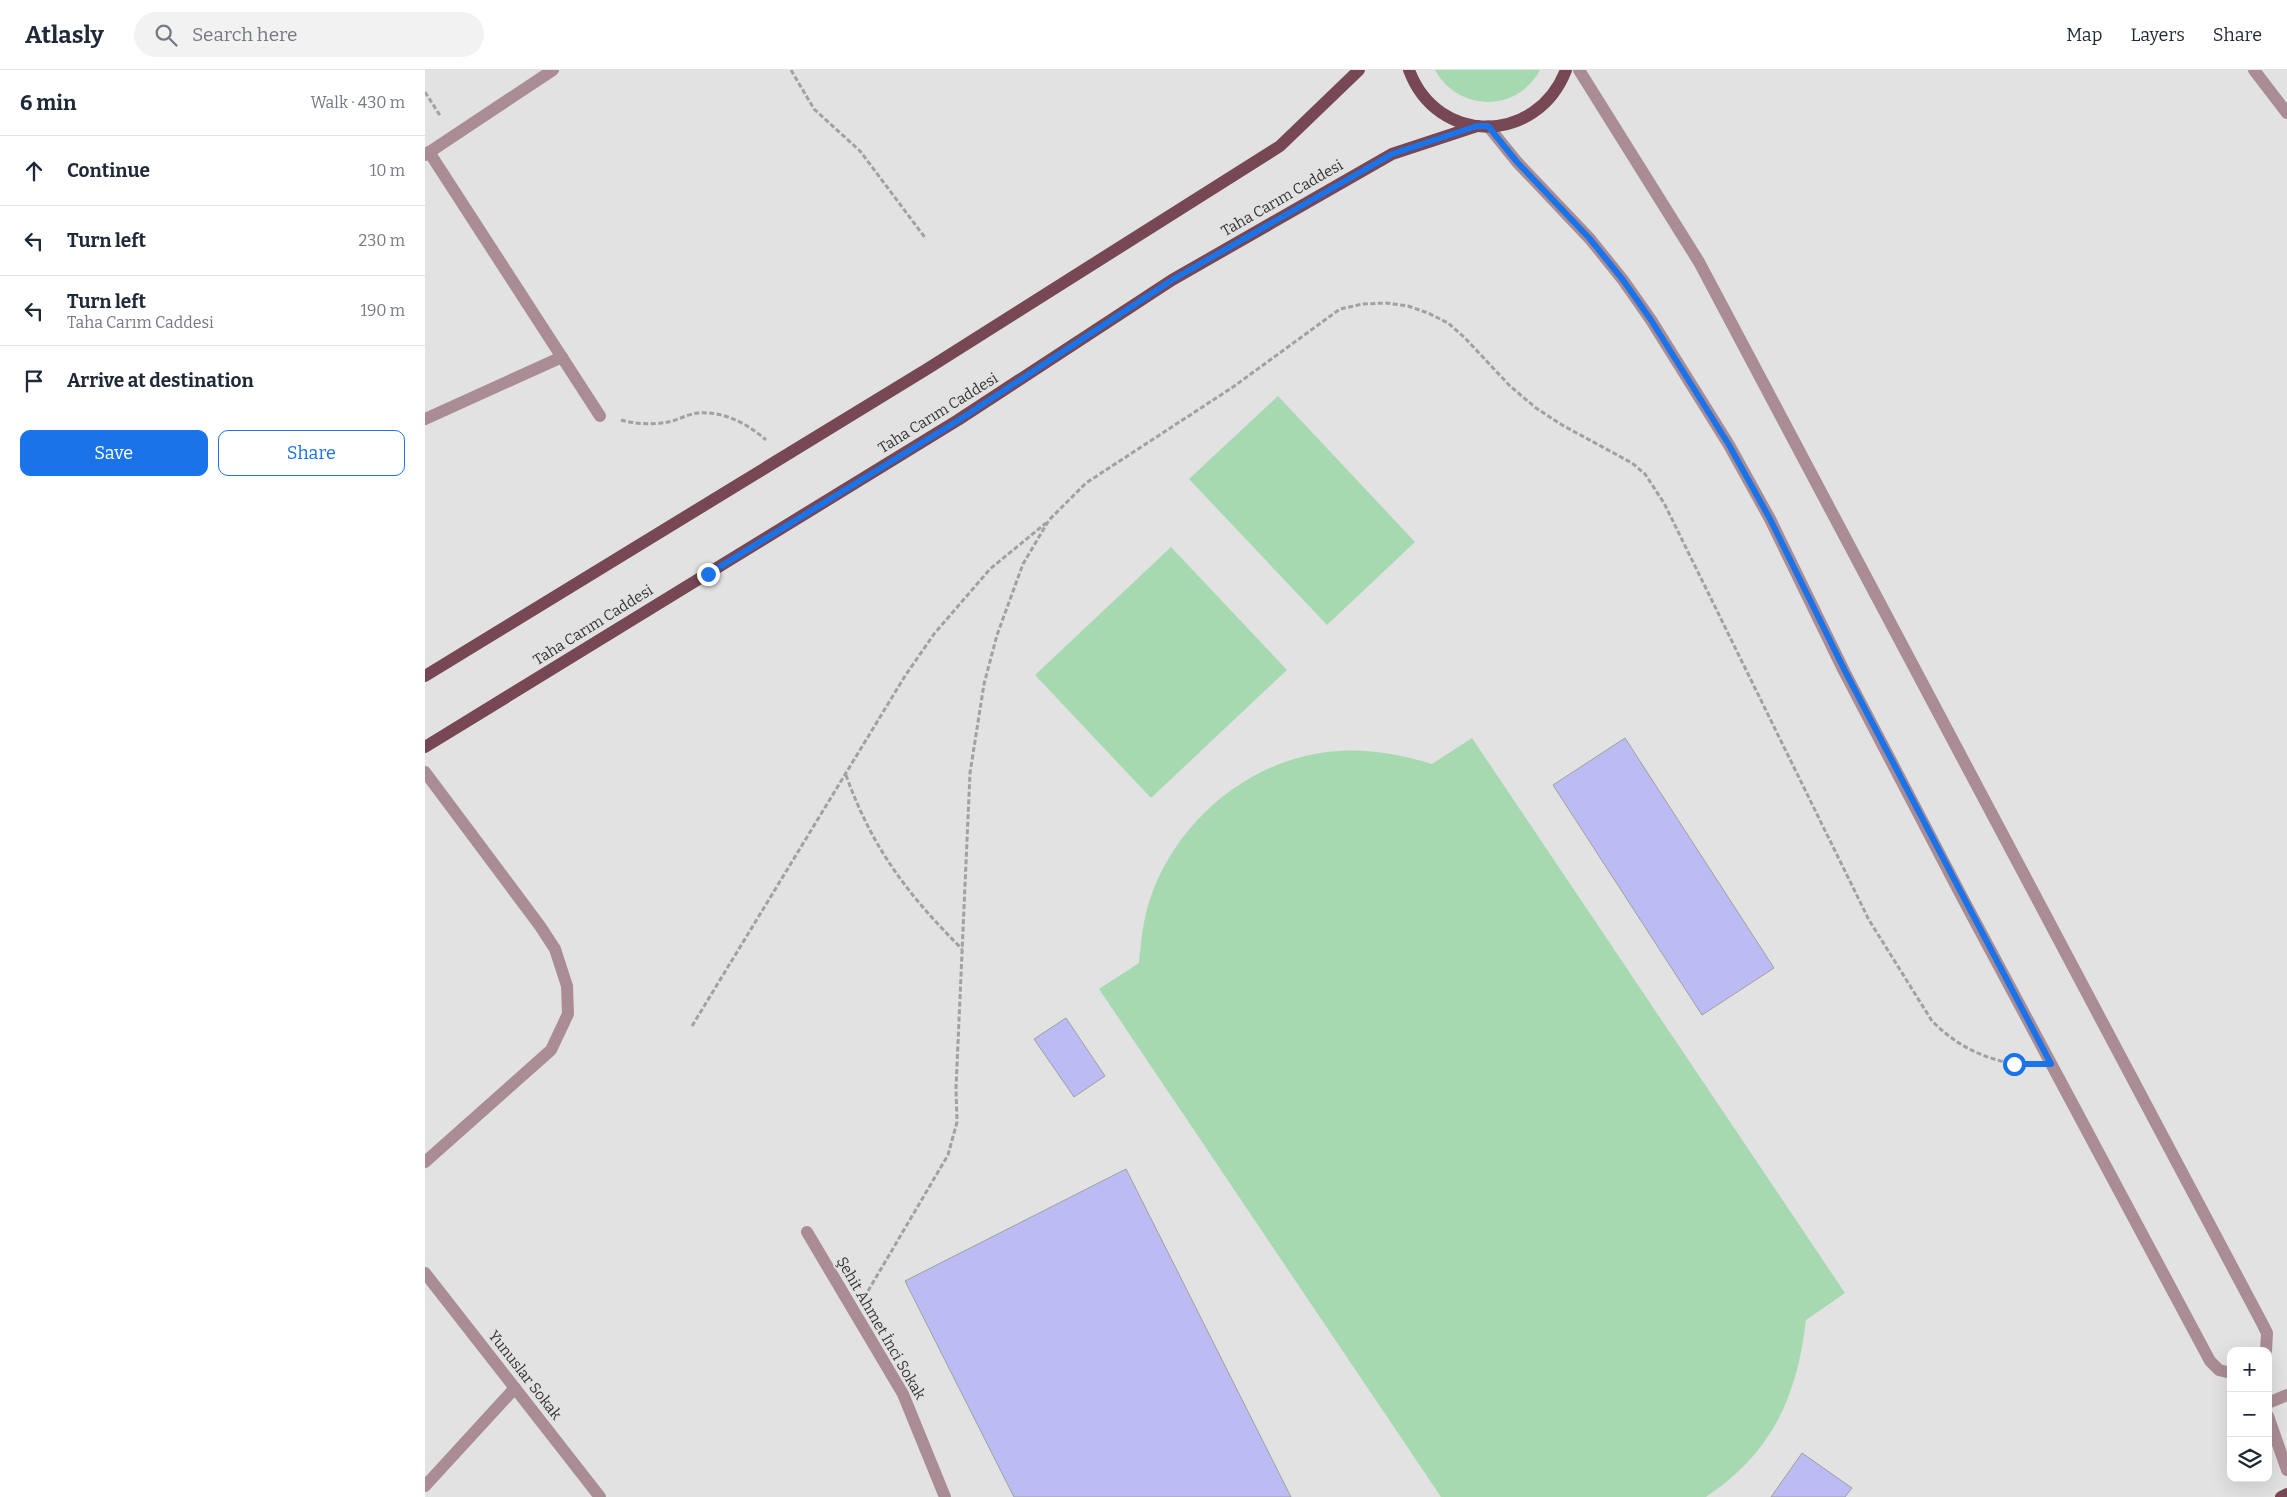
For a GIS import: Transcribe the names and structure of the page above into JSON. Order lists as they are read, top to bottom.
{
  "streets": {
    "main road": ["Taha Carım Caddesi"],
    "street": ["Şehit Ahmet İnci Sokak", "Yunuslar Sokak"]
  },
  "page": {
    "header": "Atlasly",
    "search": "Search here",
    "nav": ["Map", "Layers", "Share"],
    "heading": ["6 min", "Walk · 430 m"],
    "list": [
      ["Continue", "10 m"],
      ["Turn left", "230 m"],
      ["Turn left", "Taha Carım Caddesi", "190 m"],
      "Arrive at destination"
    ],
    "buttons": ["Save", "Share"],
    "map_buttons": ["+", "−"]
  }
}
